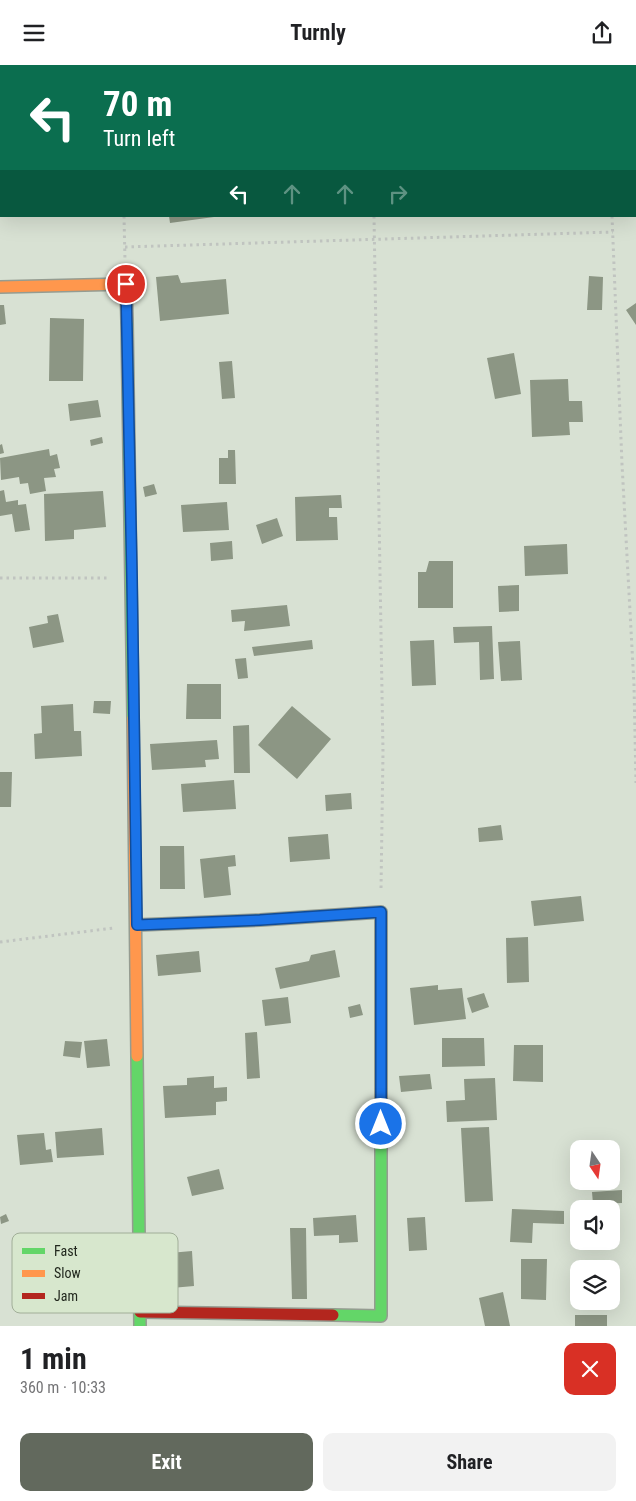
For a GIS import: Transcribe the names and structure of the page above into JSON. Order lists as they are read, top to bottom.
{
  "legend": ["Fast", "Slow", "Jam"],
  "north": "bottom",
  "page": {
    "header": "Turnly",
    "turn": ["70 m", "Turn left"],
    "heading": ["1 min", "360 m · 10:33"],
    "buttons": ["Exit", "Share"]
  }
}
